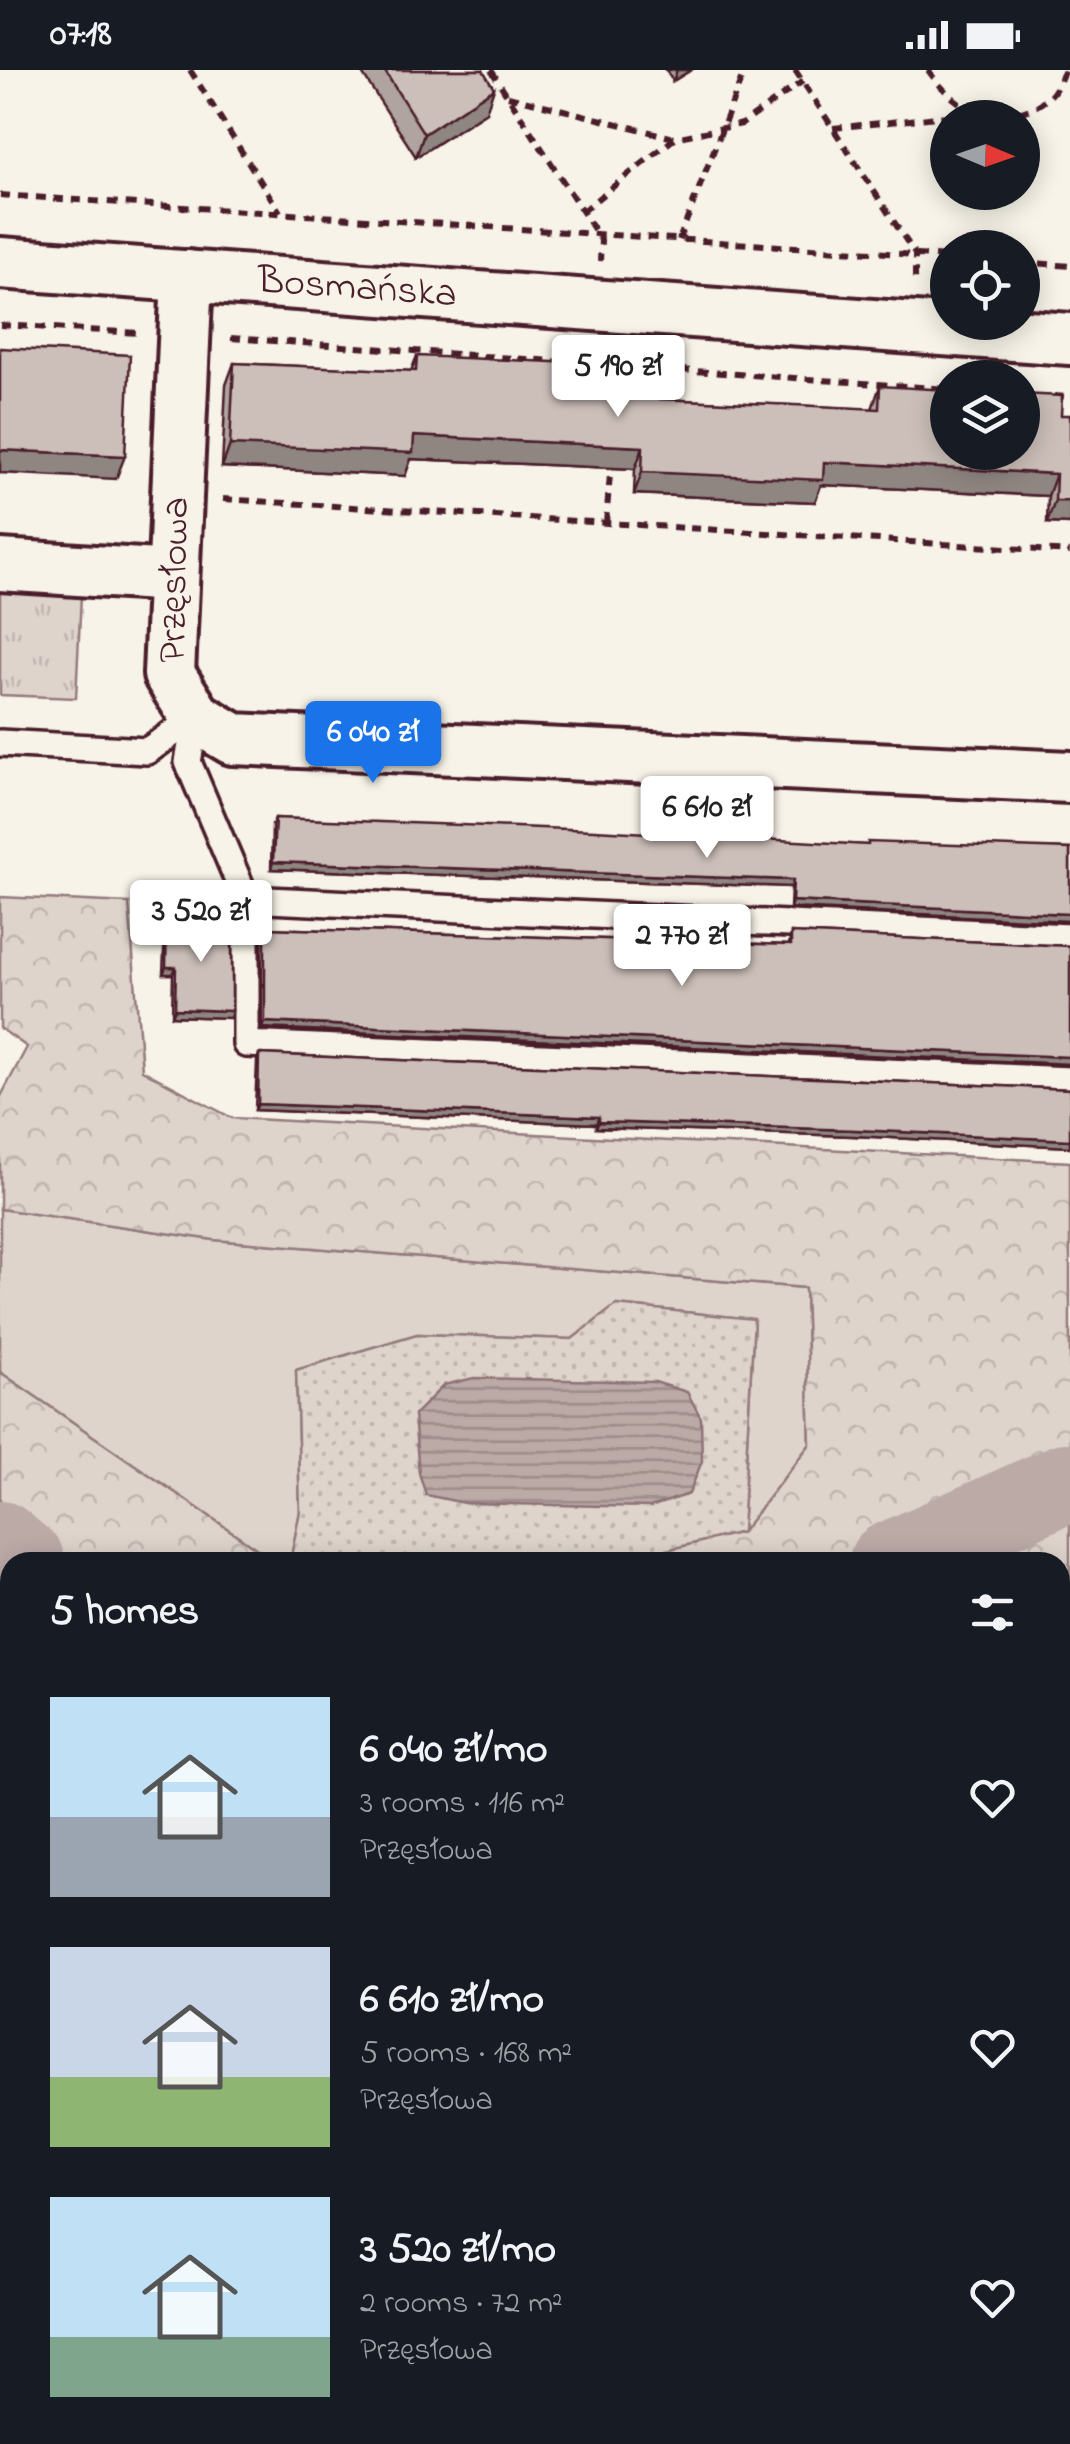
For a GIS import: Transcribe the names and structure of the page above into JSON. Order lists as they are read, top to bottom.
{
  "streets": {
    "street": ["Bosmańska", "Przęsłowa"]
  },
  "crossings": [
    ["Bosmańska", "Przęsłowa"]
  ],
  "north": "right",
  "page": {
    "status": "07:18",
    "price": [
      "5 190 zł",
      "6 040 zł",
      "6 610 zł",
      "3 520 zł",
      "2 770 zł"
    ],
    "heading": "5 homes",
    "list": [
      {
        "name": "6 040 zł/mo",
        "note": "3 rooms · 116 m² · Przęsłowa"
      },
      {
        "name": "6 610 zł/mo",
        "note": "5 rooms · 168 m² · Przęsłowa"
      },
      {
        "name": "3 520 zł/mo",
        "note": "2 rooms · 72 m² · Przęsłowa"
      }
    ]
  }
}
